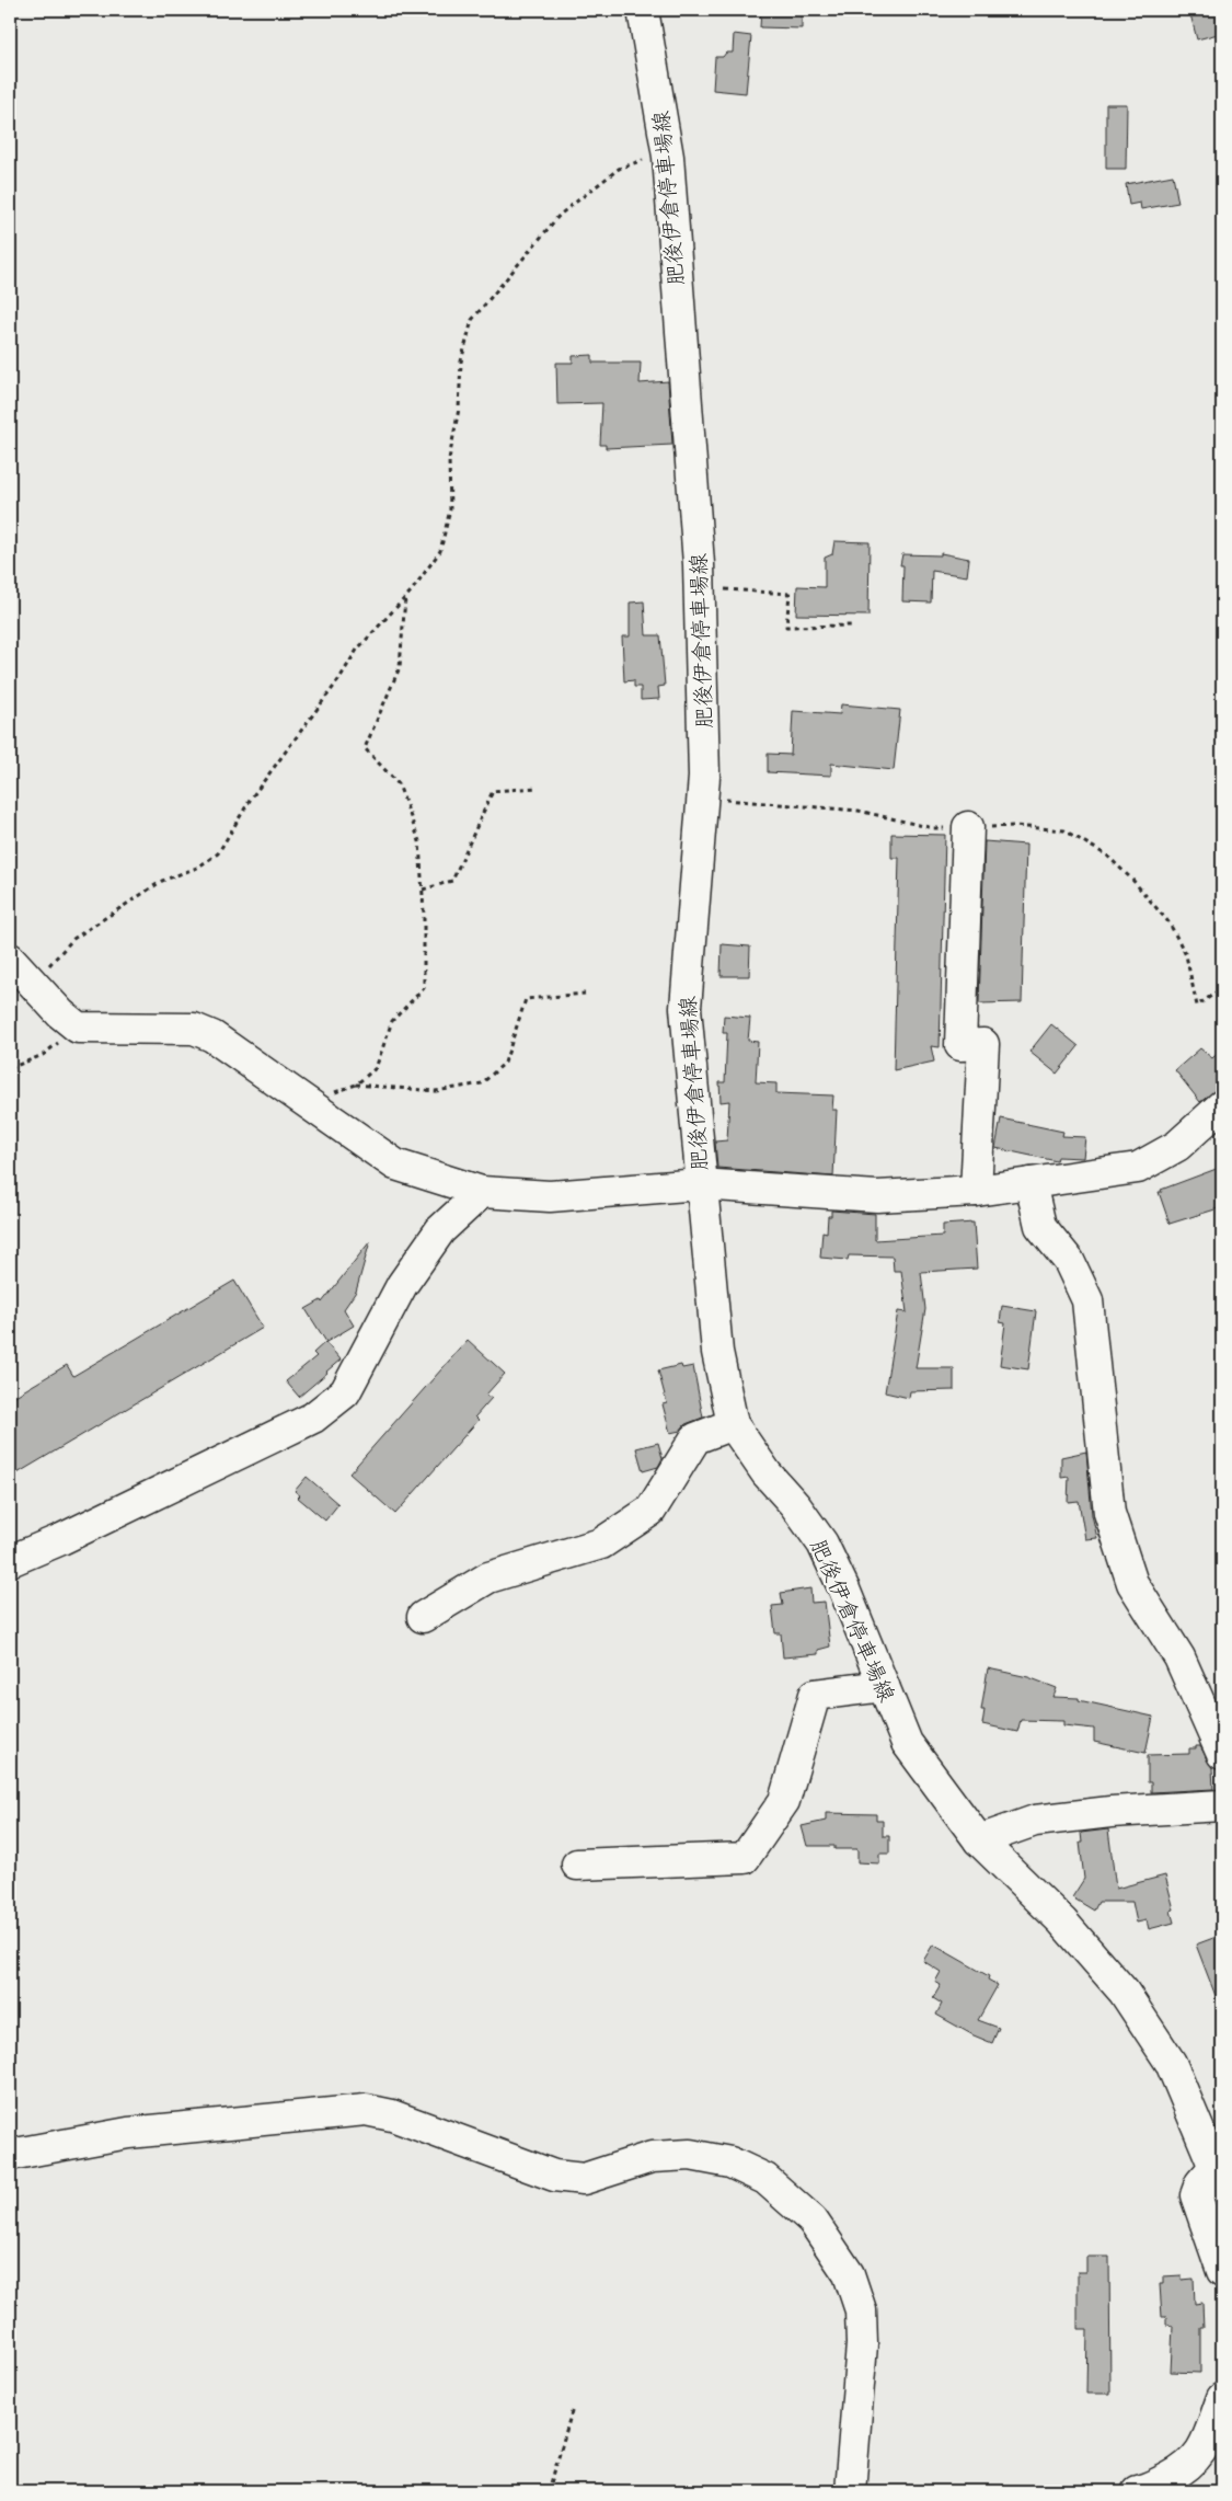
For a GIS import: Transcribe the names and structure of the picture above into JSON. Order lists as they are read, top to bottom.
{
  "streets": {
    "street": ["肥後伊倉停車場線"]
  }
}
